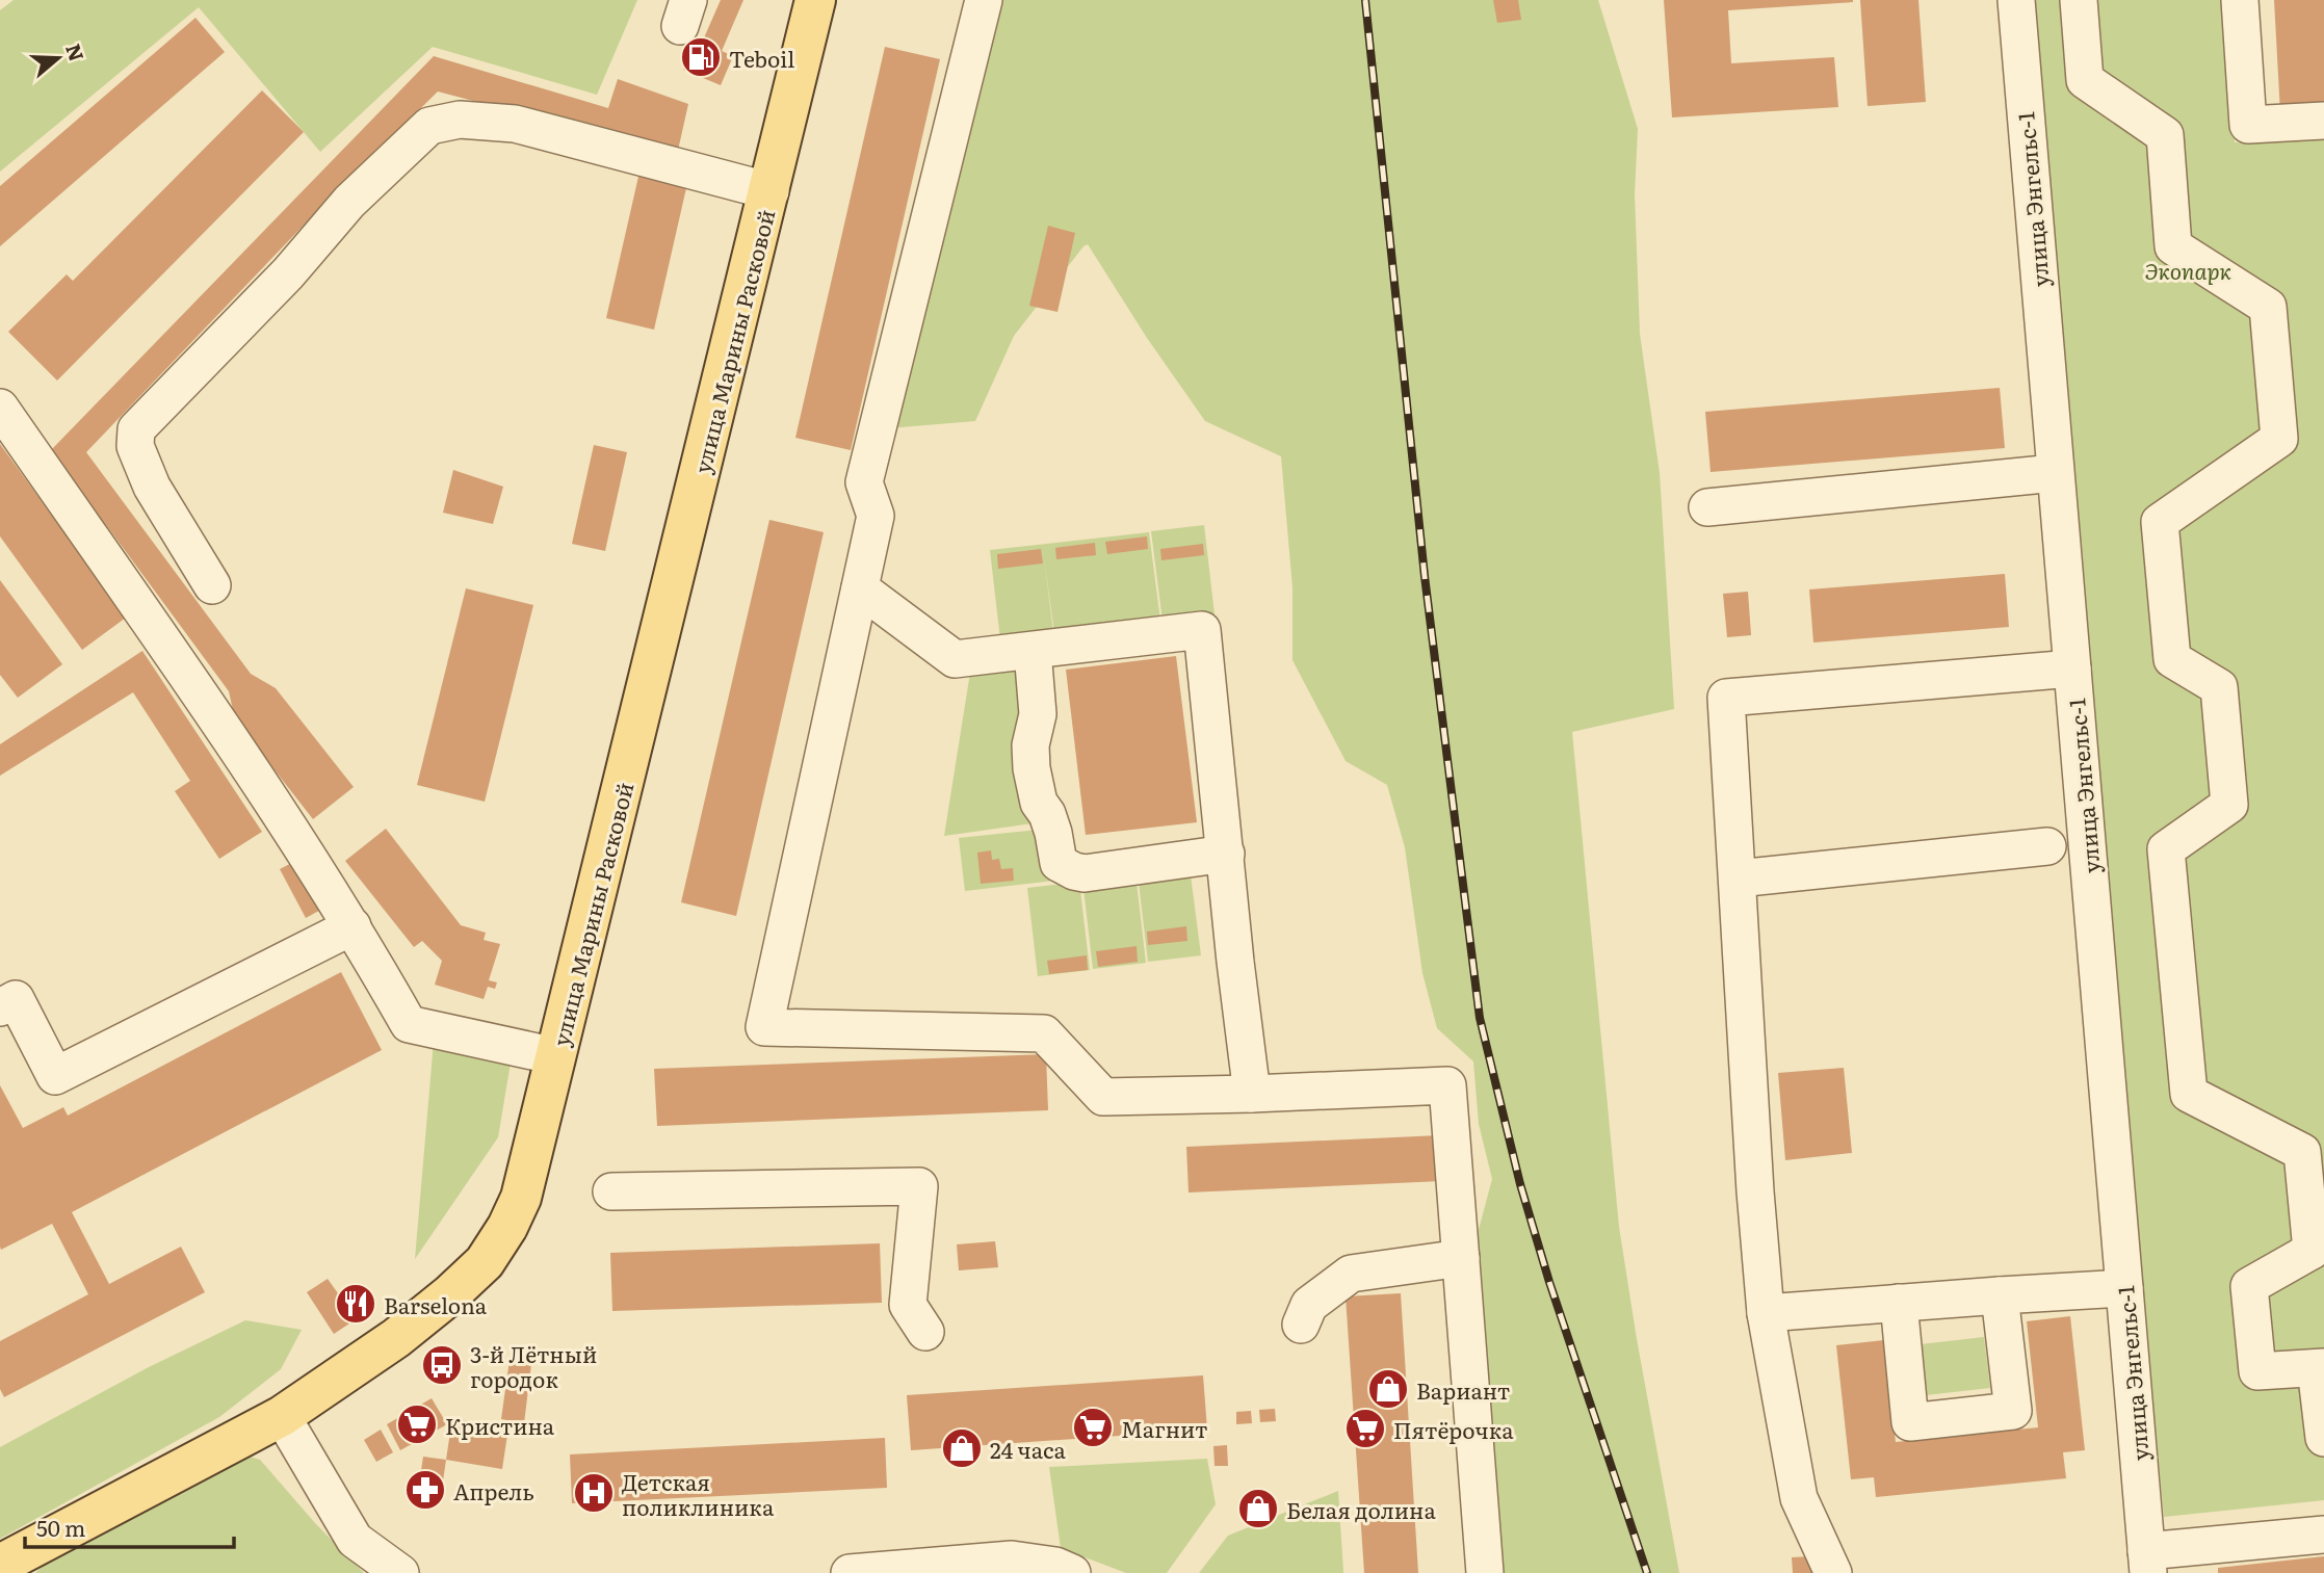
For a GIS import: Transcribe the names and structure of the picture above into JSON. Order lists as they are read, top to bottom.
{
  "streets": {
    "main road": ["улица Марины Расковой"],
    "street": ["улица Энгельс-1"]
  },
  "parks": ["Экопарк"],
  "places": {
    "fuel station": ["Teboil"],
    "restaurant": ["Barselona"],
    "bus stop": ["3-й Лётный городок"],
    "shop": ["Вариант", "24 часа", "Белая долина"],
    "supermarket": ["Кристина", "Магнит", "Пятёрочка"],
    "pharmacy": ["Апрель"],
    "hospital": ["Детская поликлиника"]
  },
  "scale_bar": "50 m",
  "north": "right"
}
